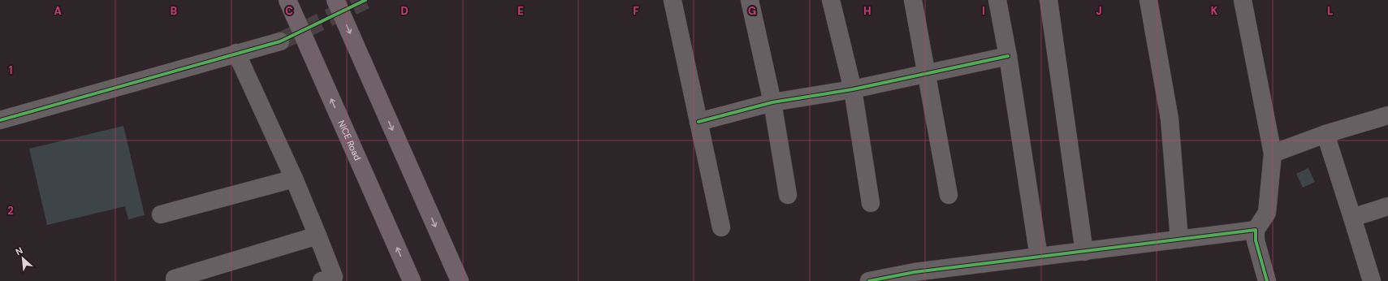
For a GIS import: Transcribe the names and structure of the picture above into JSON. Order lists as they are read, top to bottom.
{
  "streets": {
    "highway": ["NICE Road"]
  },
  "north": "top left",
  "grid": {
    "columns": [
      "A",
      "B",
      "C",
      "D",
      "E",
      "F",
      "G",
      "H",
      "I",
      "J",
      "K",
      "L"
    ],
    "rows": ["1", "2"]
  }
}
